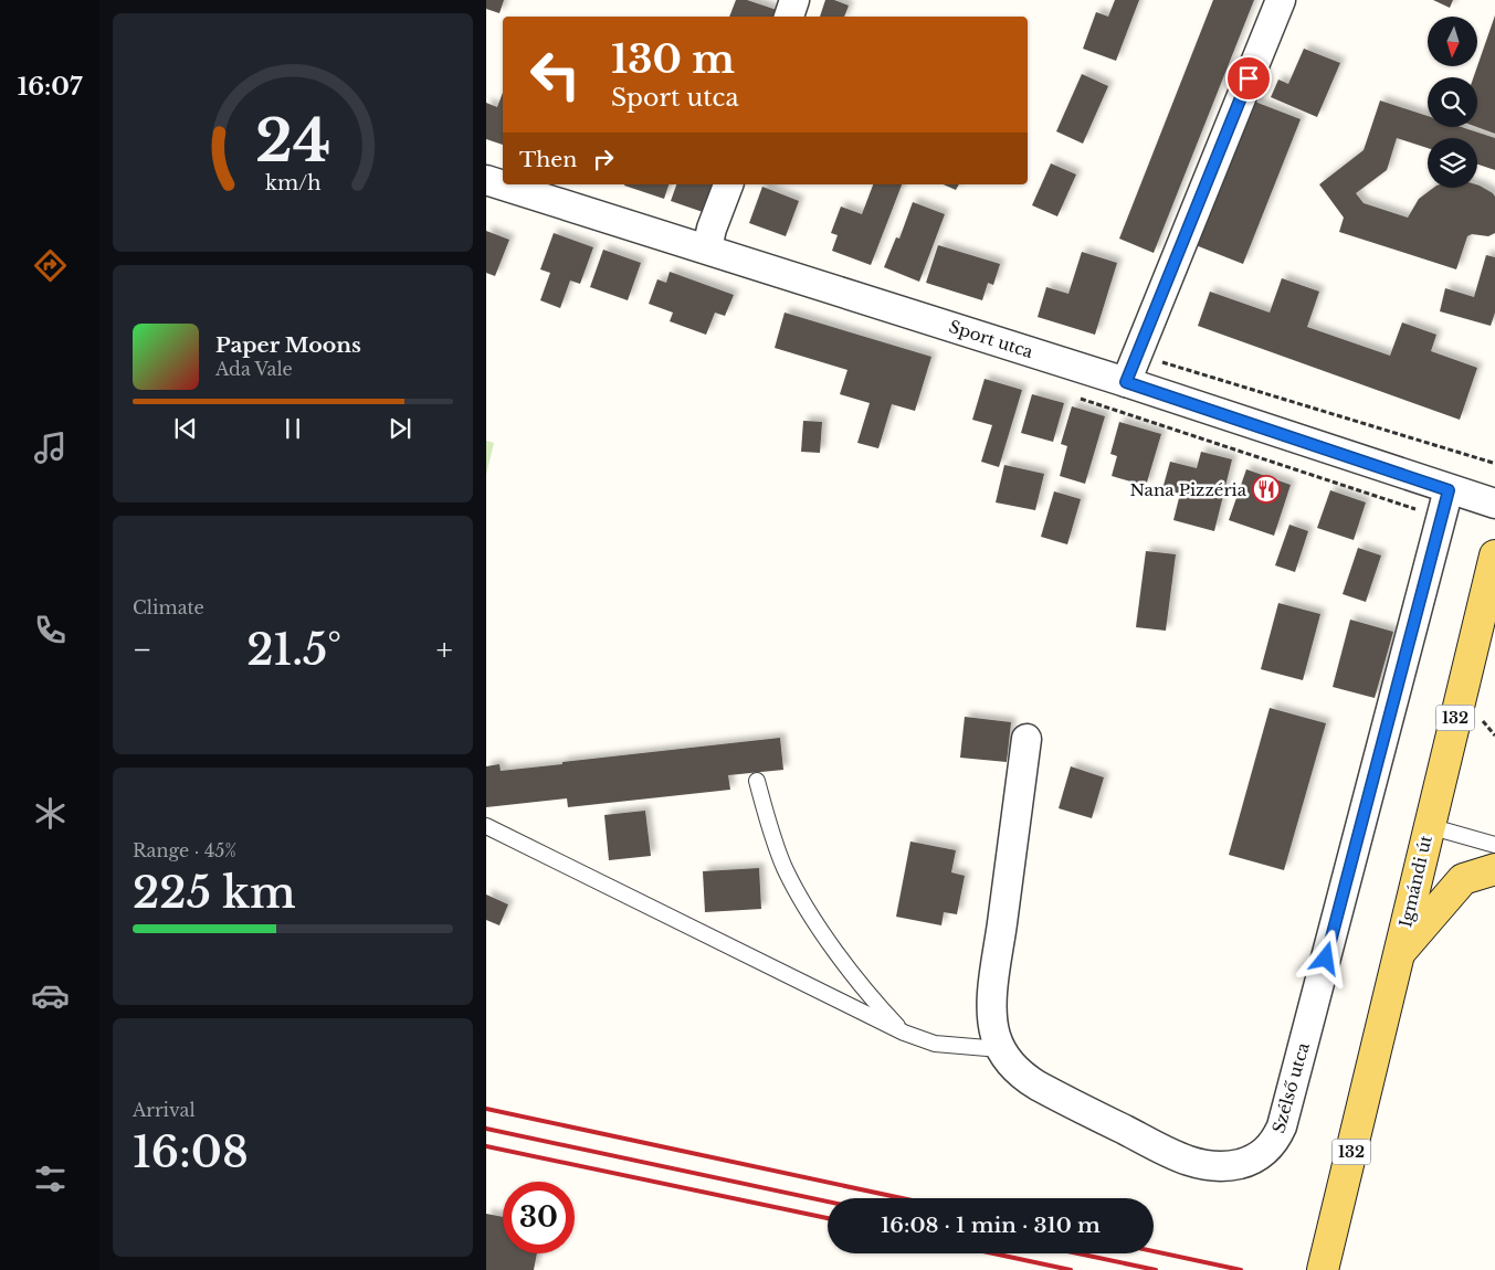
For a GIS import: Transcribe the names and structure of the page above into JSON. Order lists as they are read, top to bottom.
{
  "streets": {
    "main road": ["132", "Igmándi út"],
    "street": ["Sport utca", "Szélső utca"]
  },
  "crossings": [
    ["Sport utca", "Szélső utca"]
  ],
  "places": {
    "restaurant": ["Nana Pizzéria"]
  },
  "north": "bottom",
  "page": {
    "tabs": "16:07",
    "turn": ["130 m", "Sport utca"],
    "then": "Then",
    "song": ["Paper Moons", "Ada Vale"],
    "tile": [
      "Climate",
      ["Range · 45%", "225 km"],
      ["Arrival", "16:08"]
    ],
    "heat": ["−", "21.5°", "+"],
    "limit": "30",
    "trip": "16:08 · 1 min · 310 m",
    "gauge": ["24", "km/h"]
  }
}
